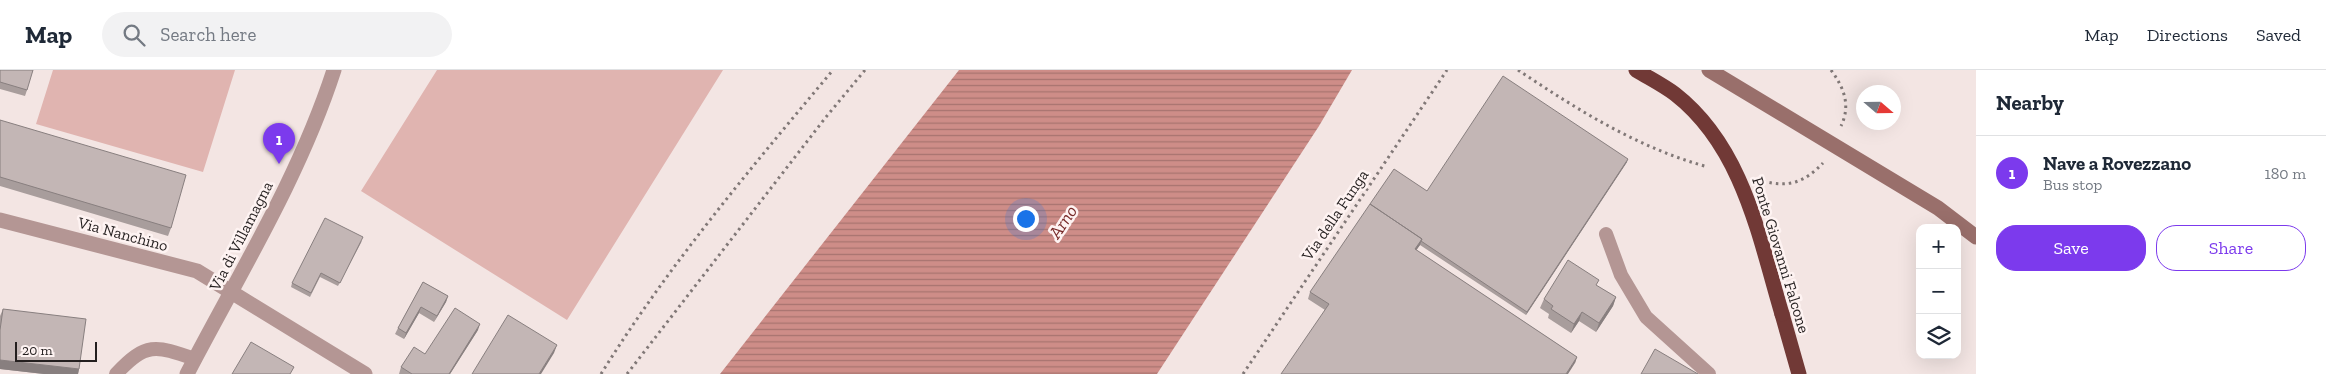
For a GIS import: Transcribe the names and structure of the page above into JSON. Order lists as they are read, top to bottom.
{
  "streets": {
    "highway": ["Ponte Giovanni Falcone"],
    "street": ["Via Nanchino", "Via di Villamagna"],
    "path": ["Via della Funga"]
  },
  "crossings": [
    ["Via Nanchino", "Via di Villamagna"]
  ],
  "water": ["Arno"],
  "scale_bar": "20 m",
  "north": "right",
  "page": {
    "header": "Map",
    "search": "Search here",
    "nav": ["Map", "Directions", "Saved"],
    "heading": "Nearby",
    "pins": "1",
    "list": [
      {
        "mark": "1",
        "name": "Nave a Rovezzano",
        "note": "Bus stop",
        "value": "180 m"
      }
    ],
    "buttons": ["Save", "Share"],
    "map_buttons": ["+", "−"],
    "scale": "20 m"
  }
}
